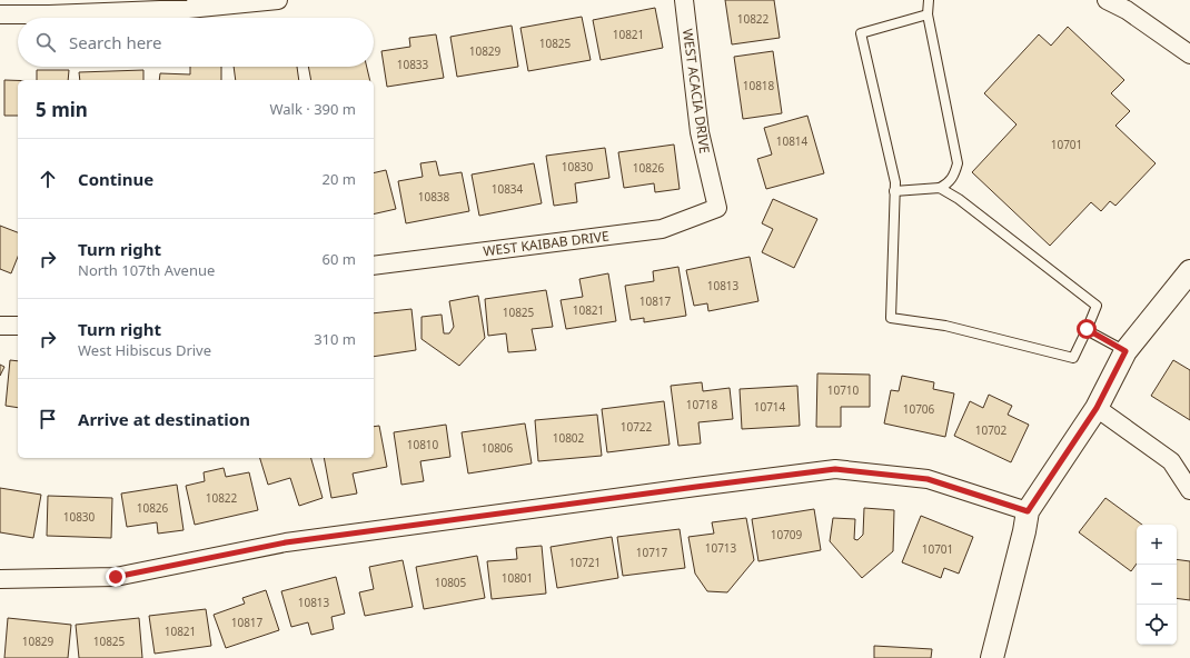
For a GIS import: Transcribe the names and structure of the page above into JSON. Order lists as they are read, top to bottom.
{
  "streets": {
    "street": ["WEST ACACIA DRIVE", "WEST KAIBAB DRIVE"]
  },
  "crossings": [
    ["WEST ACACIA DRIVE", "WEST KAIBAB DRIVE"]
  ],
  "house_numbers": [
    "10822",
    "10821",
    "10825",
    "10829",
    "10833",
    "10818",
    "10814",
    "10701",
    "10830",
    "10826",
    "10834",
    "10838",
    "10813",
    "10817",
    "10821",
    "10825",
    "10710",
    "10718",
    "10714",
    "10706",
    "10722",
    "10702",
    "10802",
    "10810",
    "10806",
    "10822",
    "10826",
    "10830",
    "10709",
    "10713",
    "10701",
    "10717",
    "10721",
    "10801",
    "10805",
    "10813",
    "10817",
    "10821",
    "10829",
    "10825"
  ],
  "page": {
    "search": "Search here",
    "heading": ["5 min", "Walk · 390 m"],
    "list": [
      ["Continue", "20 m"],
      ["Turn right", "North 107th Avenue", "60 m"],
      ["Turn right", "West Hibiscus Drive", "310 m"],
      "Arrive at destination"
    ],
    "map_buttons": ["+", "−"]
  }
}
